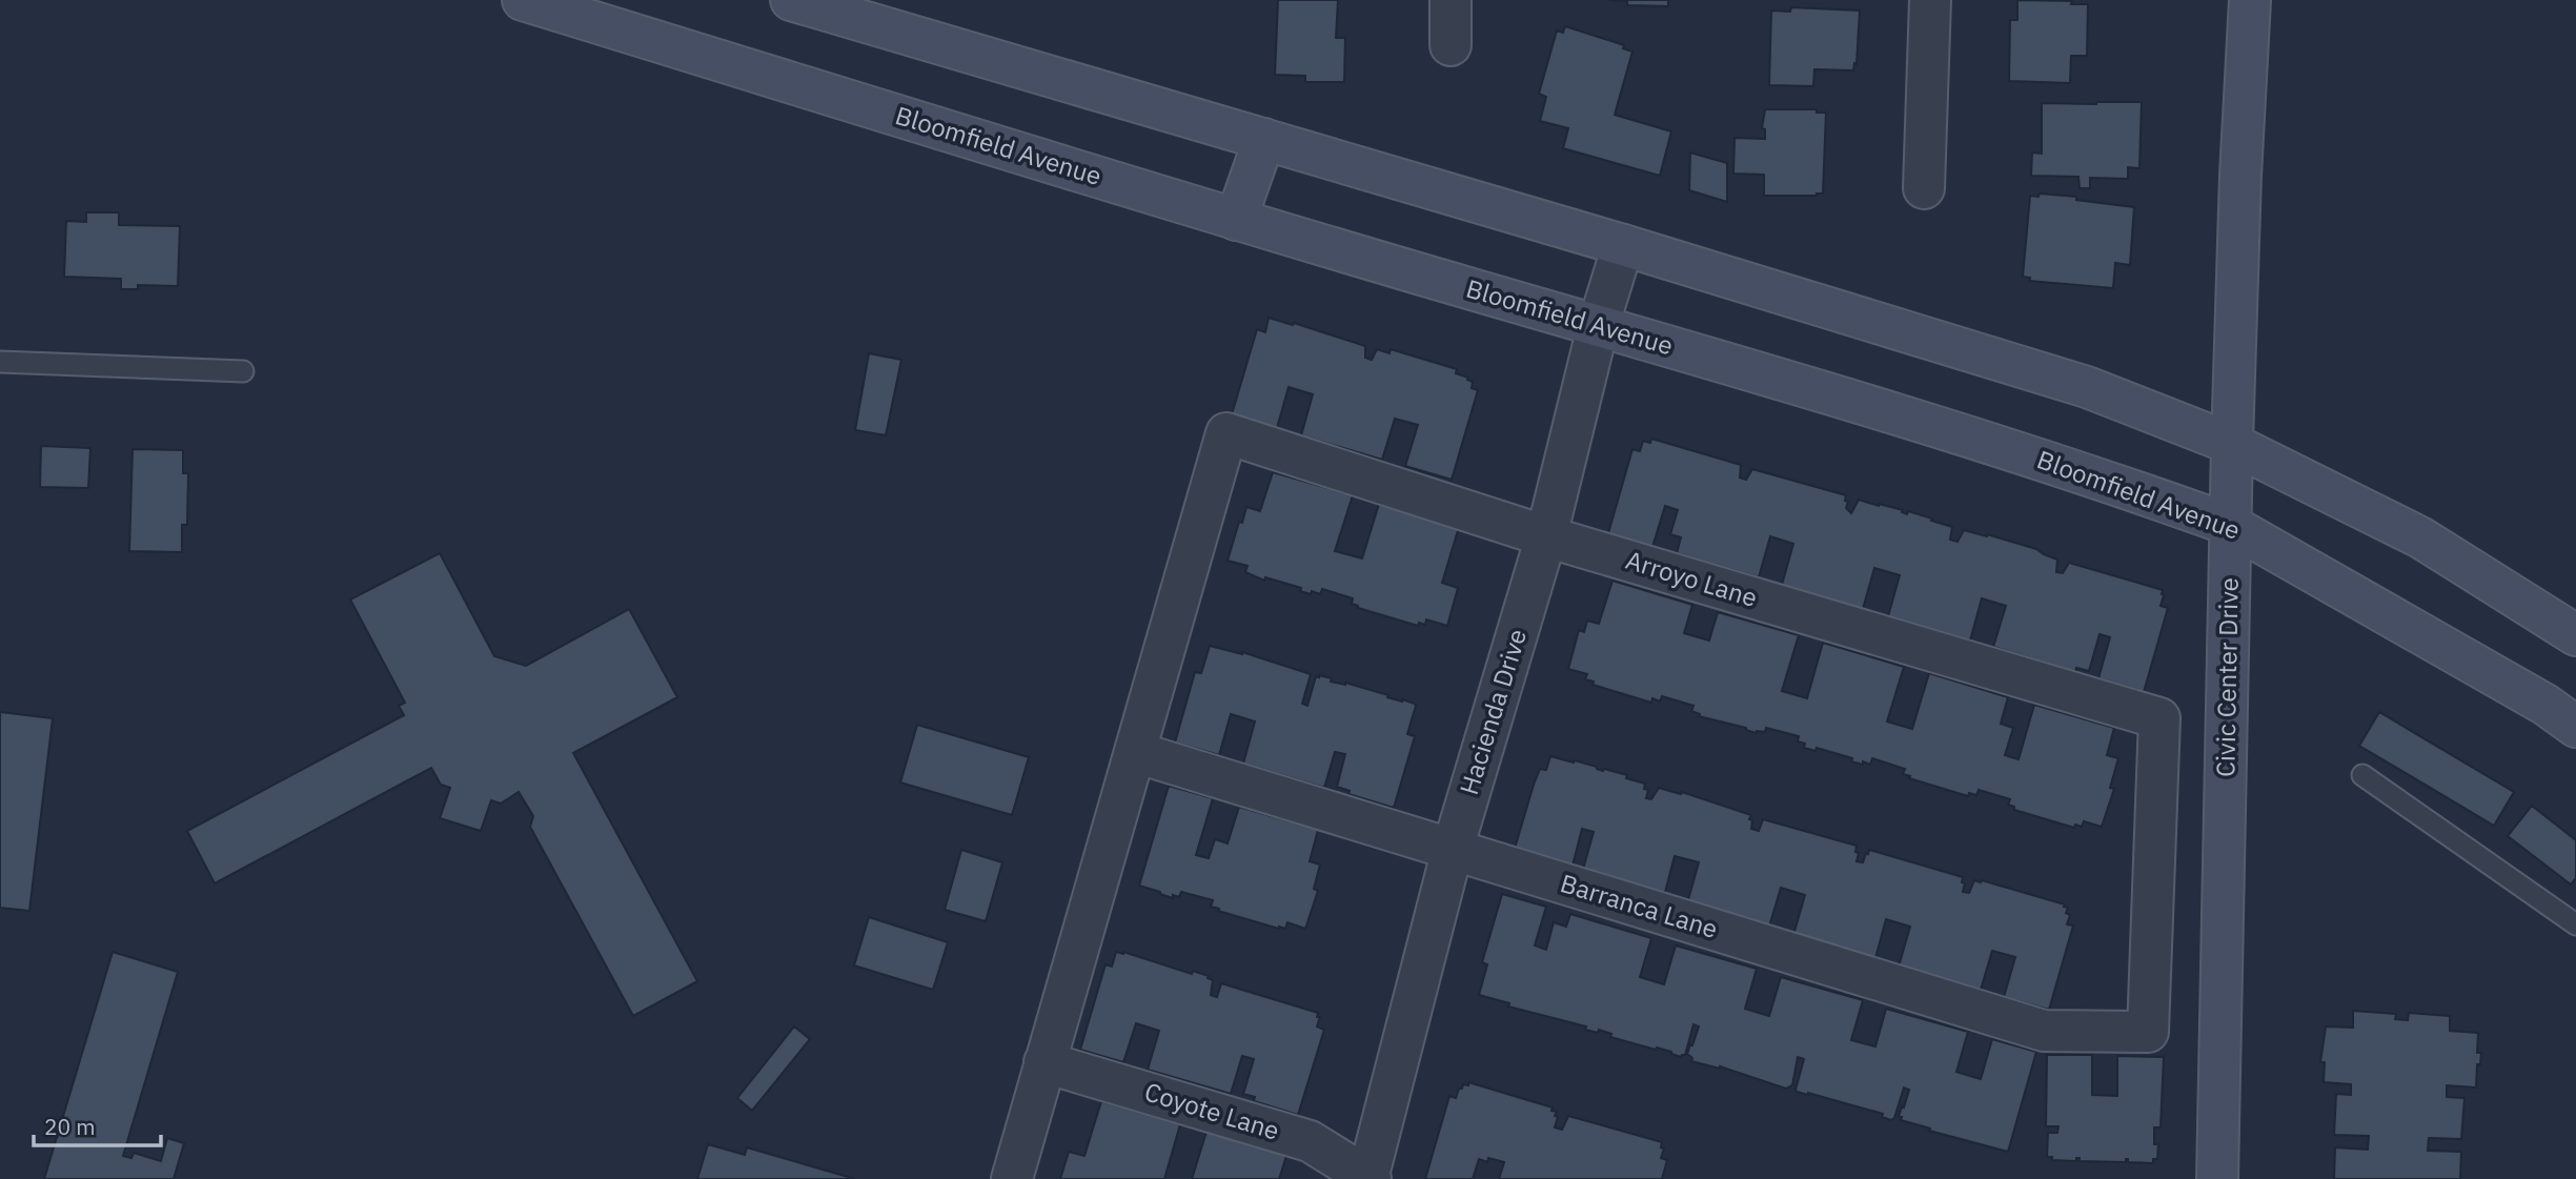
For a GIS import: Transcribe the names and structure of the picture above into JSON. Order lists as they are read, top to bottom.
{
  "streets": {
    "main road": ["Bloomfield Avenue", "Civic Center Drive"],
    "street": [
      "Arroyo Lane",
      "Hacienda Drive",
      "Barranca Lane",
      "Coyote Lane"
    ]
  },
  "crossings": [
    ["Bloomfield Avenue", "Civic Center Drive"],
    ["Bloomfield Avenue", "Hacienda Drive"],
    ["Arroyo Lane", "Hacienda Drive"],
    ["Arroyo Lane", "Barranca Lane"],
    ["Hacienda Drive", "Barranca Lane"],
    ["Hacienda Drive", "Coyote Lane"]
  ],
  "scale_bar": "20 m"
}
